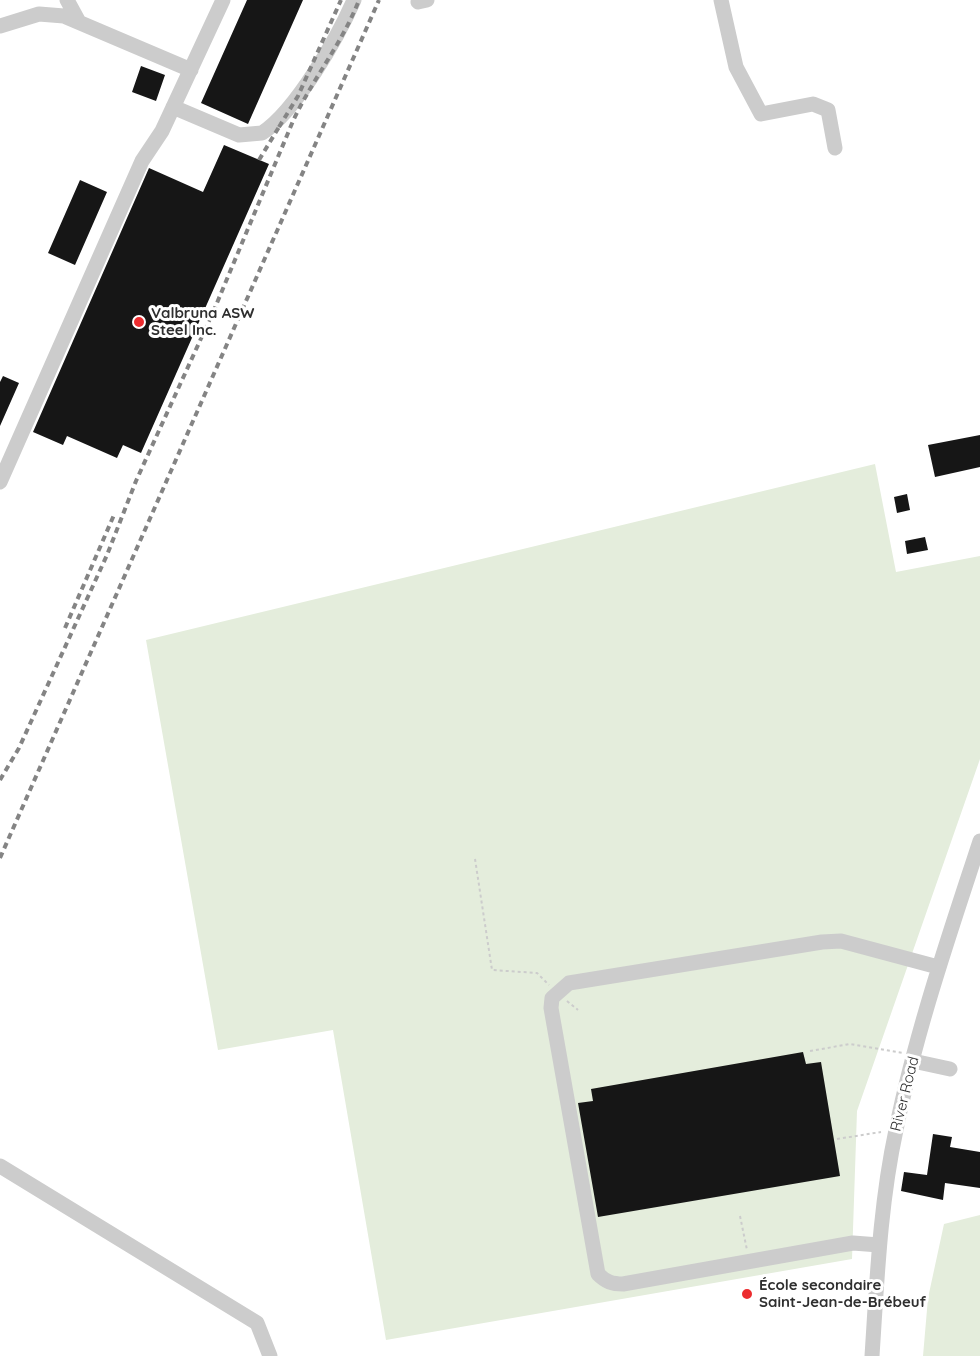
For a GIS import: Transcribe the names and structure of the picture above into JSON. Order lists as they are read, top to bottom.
{
  "streets": {
    "street": ["River Road"]
  },
  "places": ["Valbruna ASW Steel Inc.", "École secondaire Saint-Jean-de-Brébeuf"]
}
